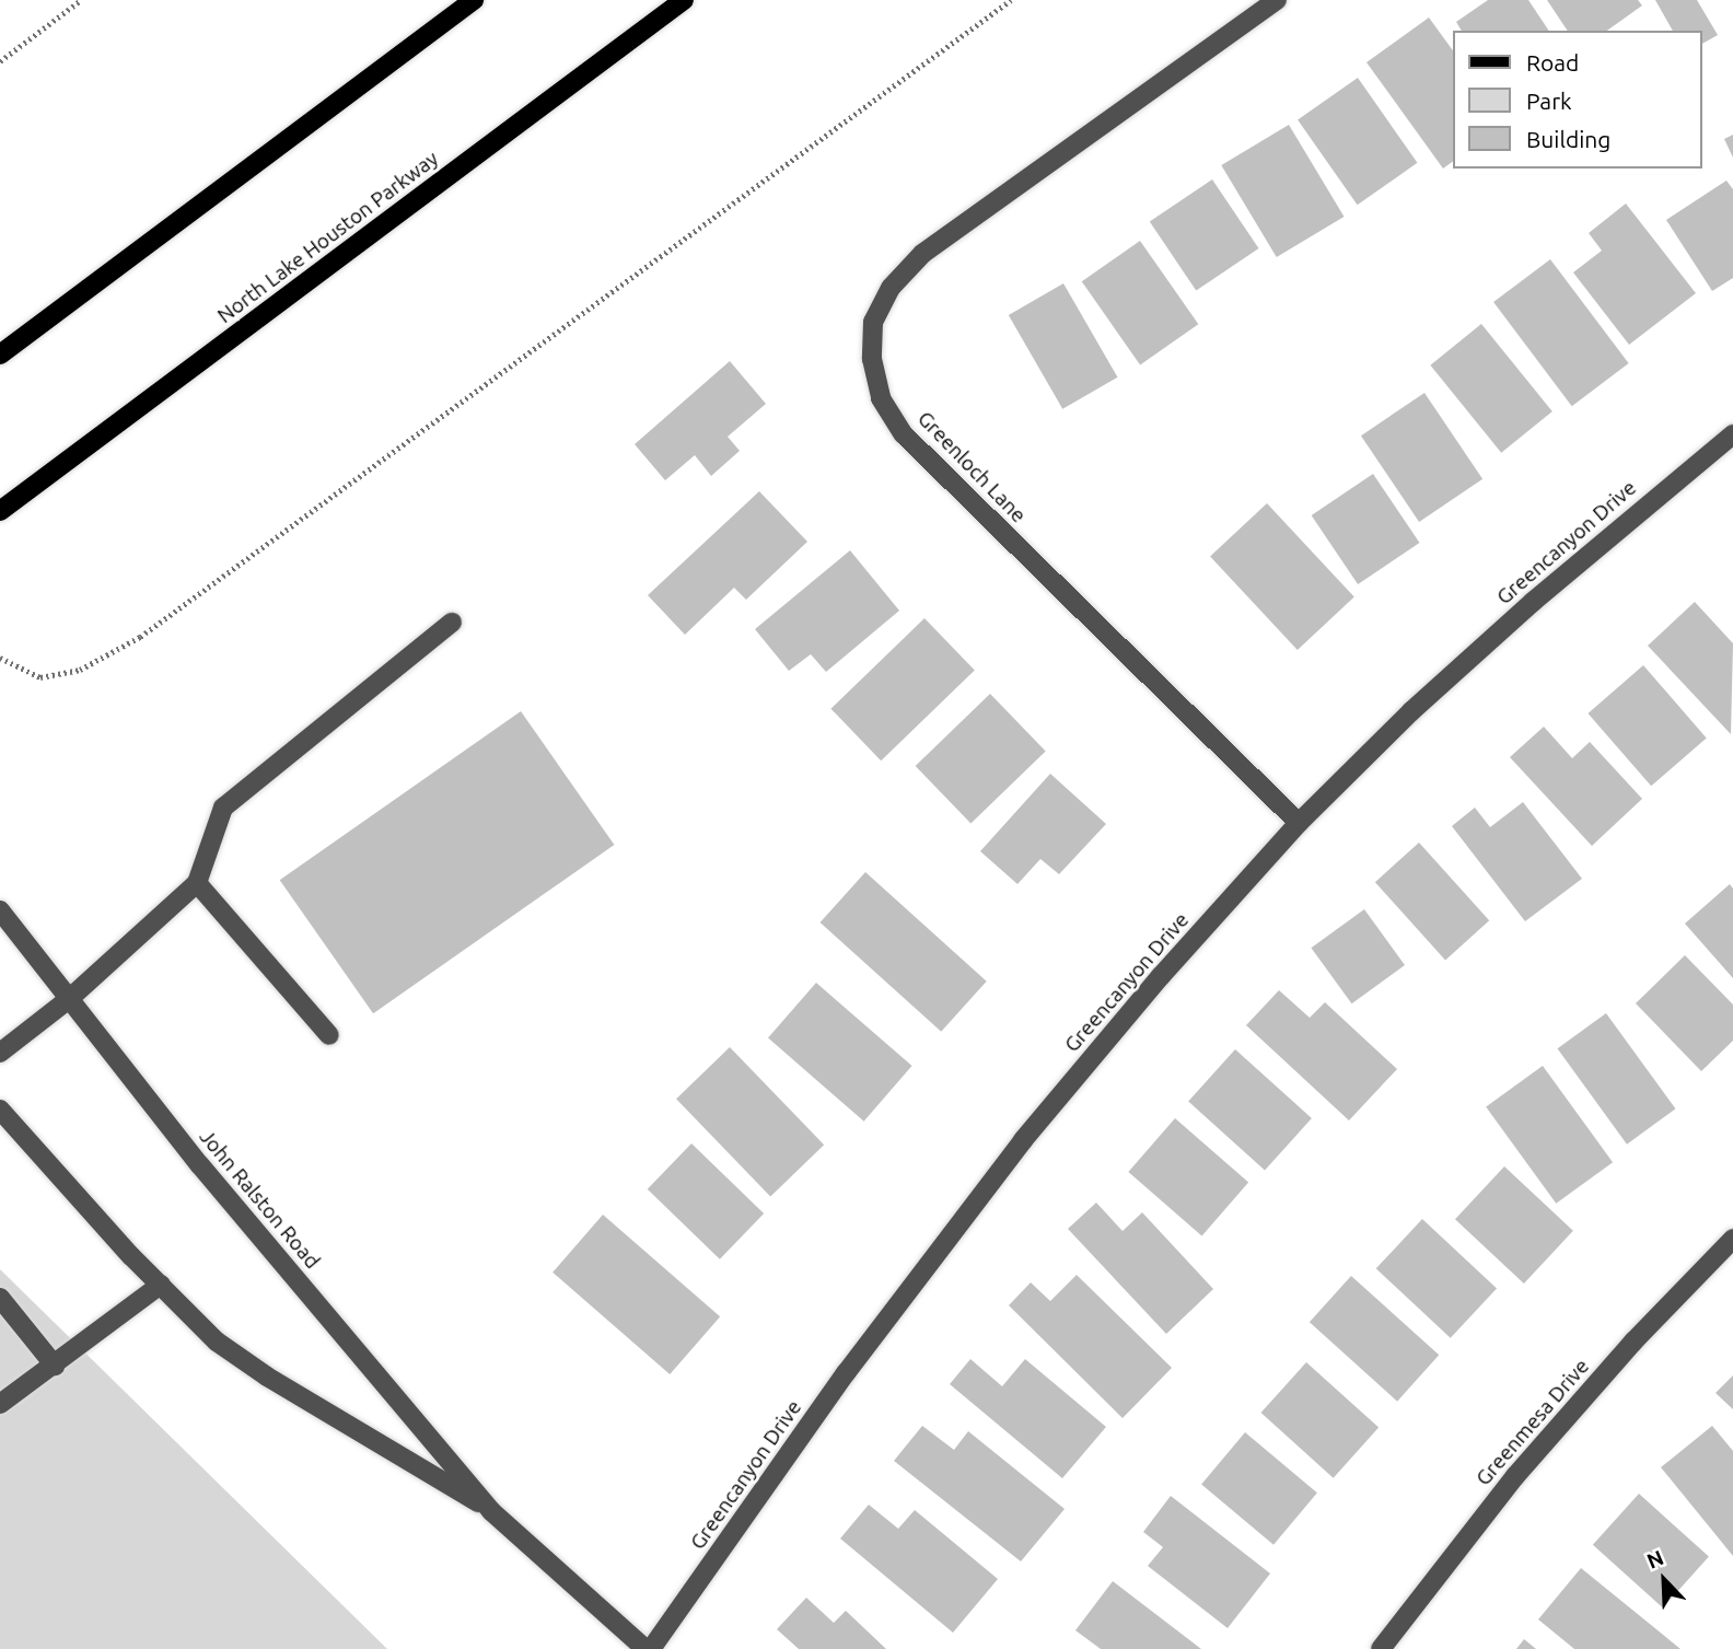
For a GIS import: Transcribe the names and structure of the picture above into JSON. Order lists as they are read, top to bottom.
{
  "streets": {
    "main road": ["North Lake Houston Parkway"],
    "street": [
      "Greenloch Lane",
      "Greencanyon Drive",
      "John Ralston Road",
      "Greenmesa Drive"
    ]
  },
  "crossings": [
    ["Greenloch Lane", "Greencanyon Drive"]
  ],
  "legend": ["Road", "Park", "Building"],
  "north": "top left"
}
